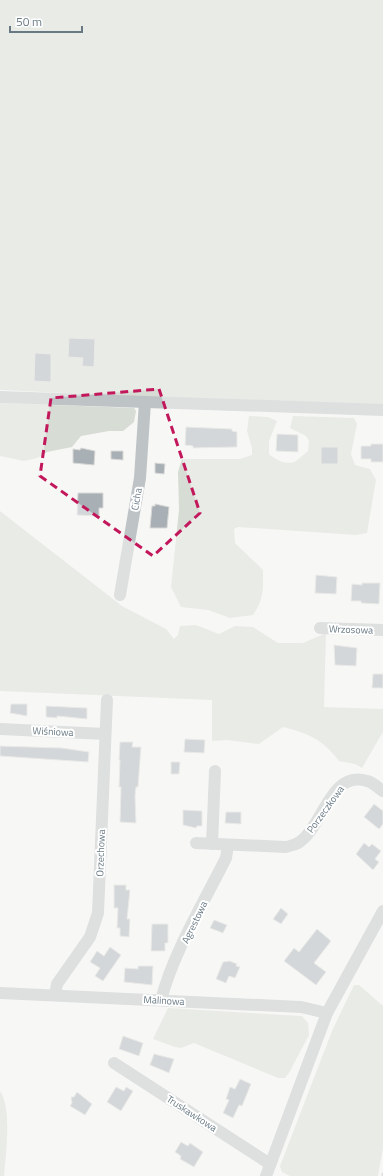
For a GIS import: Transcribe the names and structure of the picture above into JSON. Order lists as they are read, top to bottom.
{
  "streets": {
    "street": [
      "Cicha",
      "Wrzosowa",
      "Wiśniowa",
      "Porzeczkowa",
      "Orzechowa",
      "Agrestowa",
      "Malinowa",
      "Truskawkowa"
    ]
  },
  "crossings": [
    ["Wiśniowa", "Orzechowa"],
    ["Porzeczkowa", "Agrestowa"],
    ["Orzechowa", "Malinowa"],
    ["Agrestowa", "Malinowa"]
  ],
  "scale_bar": "50 m"
}
